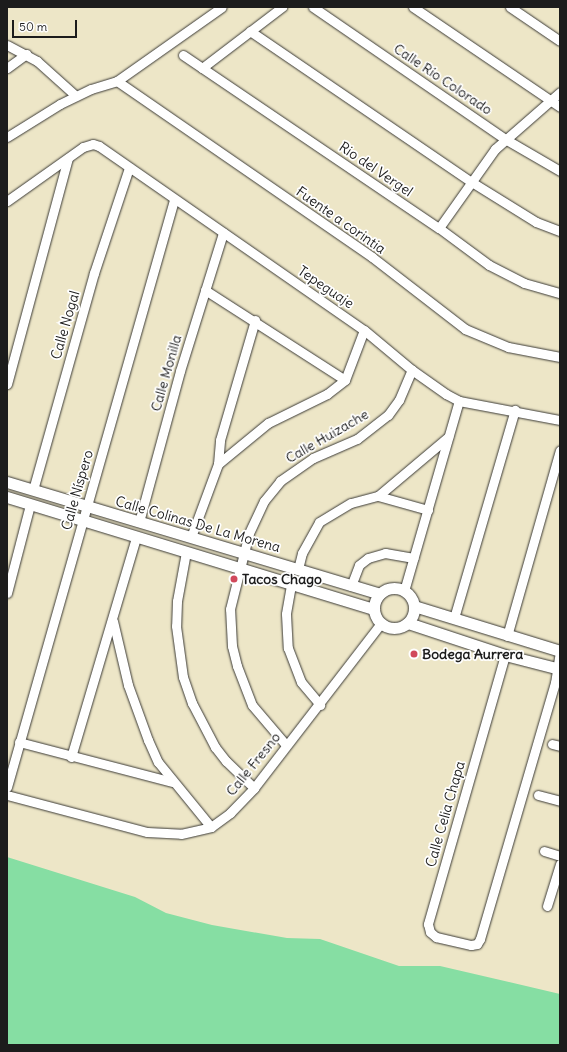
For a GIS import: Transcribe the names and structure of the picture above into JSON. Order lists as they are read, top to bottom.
{
  "streets": {
    "street": [
      "Calle Río Colorado",
      "Rio del Vergel",
      "Fuente a corintia",
      "Tepeguaje",
      "Calle Nogal",
      "Calle Monilla",
      "Calle Huizache",
      "Calle Níspero",
      "Calle Colinas De La Morena",
      "Calle Fresno",
      "Calle Celia Chapa"
    ]
  },
  "crossings": [
    ["Tepeguaje", "Calle Nogal"],
    ["Tepeguaje", "Calle Monilla"],
    ["Tepeguaje", "Calle Huizache"],
    ["Tepeguaje", "Calle Níspero"],
    ["Calle Nogal", "Calle Colinas De La Morena"],
    ["Calle Monilla", "Calle Colinas De La Morena"],
    ["Calle Huizache", "Calle Colinas De La Morena"],
    ["Calle Huizache", "Calle Fresno"],
    ["Calle Níspero", "Calle Colinas De La Morena"],
    ["Calle Colinas De La Morena", "Calle Fresno"]
  ],
  "places": ["Tacos Chago", "Bodega Aurrera"],
  "scale_bar": "50 m"
}
